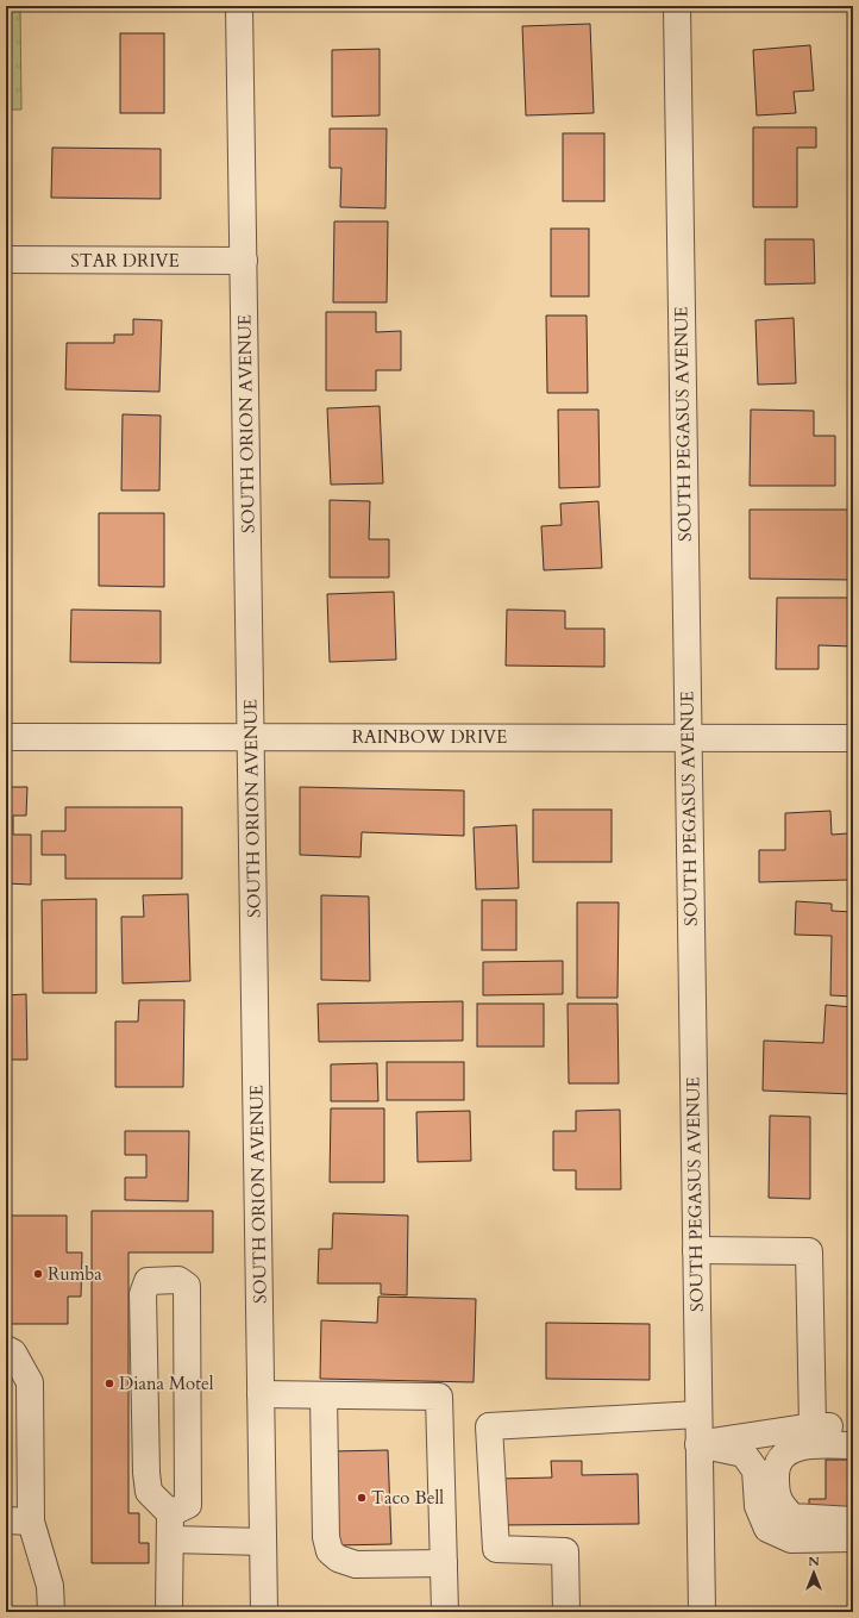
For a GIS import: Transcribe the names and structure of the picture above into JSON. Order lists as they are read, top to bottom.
{
  "streets": {
    "street": [
      "STAR DRIVE",
      "SOUTH ORION AVENUE",
      "SOUTH PEGASUS AVENUE",
      "RAINBOW DRIVE"
    ]
  },
  "crossings": [
    ["STAR DRIVE", "SOUTH ORION AVENUE"],
    ["SOUTH ORION AVENUE", "RAINBOW DRIVE"],
    ["SOUTH PEGASUS AVENUE", "RAINBOW DRIVE"]
  ],
  "places": ["Rumba", "Diana Motel", "Taco Bell"],
  "north": "top"
}
